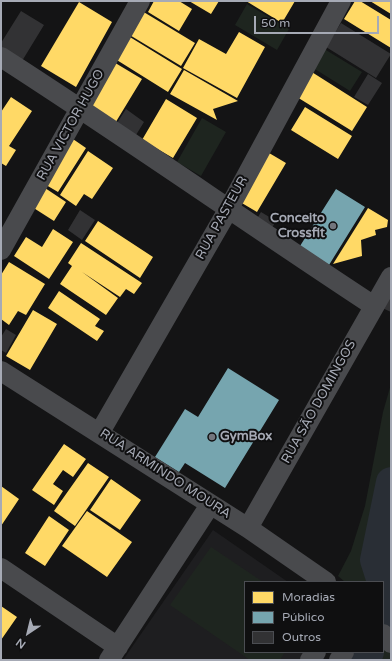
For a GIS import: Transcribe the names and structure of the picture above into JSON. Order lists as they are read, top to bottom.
{
  "streets": {
    "street": [
      "RUA VICTOR HUGO",
      "RUA PASTEUR",
      "RUA SÃO DOMINGOS",
      "RUA ARMINDO MOURA"
    ]
  },
  "crossings": [
    ["RUA PASTEUR", "RUA ARMINDO MOURA"],
    ["RUA SÃO DOMINGOS", "RUA ARMINDO MOURA"]
  ],
  "places": ["Conceito Crossfit", "GymBox"],
  "legend": ["Moradias", "Público", "Outros"],
  "scale_bar": "50 m",
  "north": "bottom left"
}
